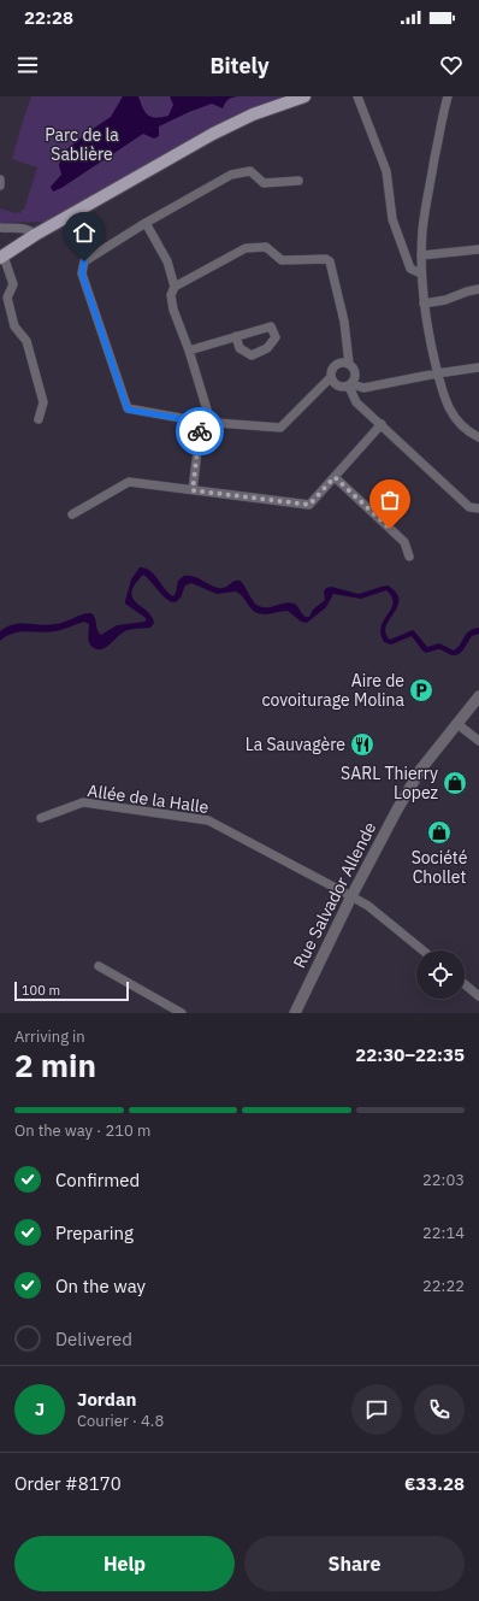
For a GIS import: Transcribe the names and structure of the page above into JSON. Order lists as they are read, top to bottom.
{
  "streets": {
    "street": ["Allée de la Halle", "Rue Salvador Allende"]
  },
  "crossings": [
    ["Allée de la Halle", "Rue Salvador Allende"]
  ],
  "parks": ["Parc de la Sablière"],
  "places": {
    "parking": ["Aire de covoiturage Molina"],
    "restaurant": ["La Sauvagère"],
    "shop": ["SARL Thierry Lopez", "Société Chollet"]
  },
  "scale_bar": "100 m",
  "page": {
    "status": "22:28",
    "header": "Bitely",
    "scale": "100 m",
    "heading": ["2 min", "Arriving in", "22:30–22:35"],
    "panel": [
      "Jordan",
      "Courier · 4.8",
      "Order #8170",
      "€33.28"
    ],
    "bar": "On the way · 210 m",
    "list": [
      ["Confirmed", "22:03"],
      ["Preparing", "22:14"],
      ["On the way", "22:22"],
      "Delivered"
    ],
    "round": "J",
    "buttons": ["Help", "Share"]
  }
}
